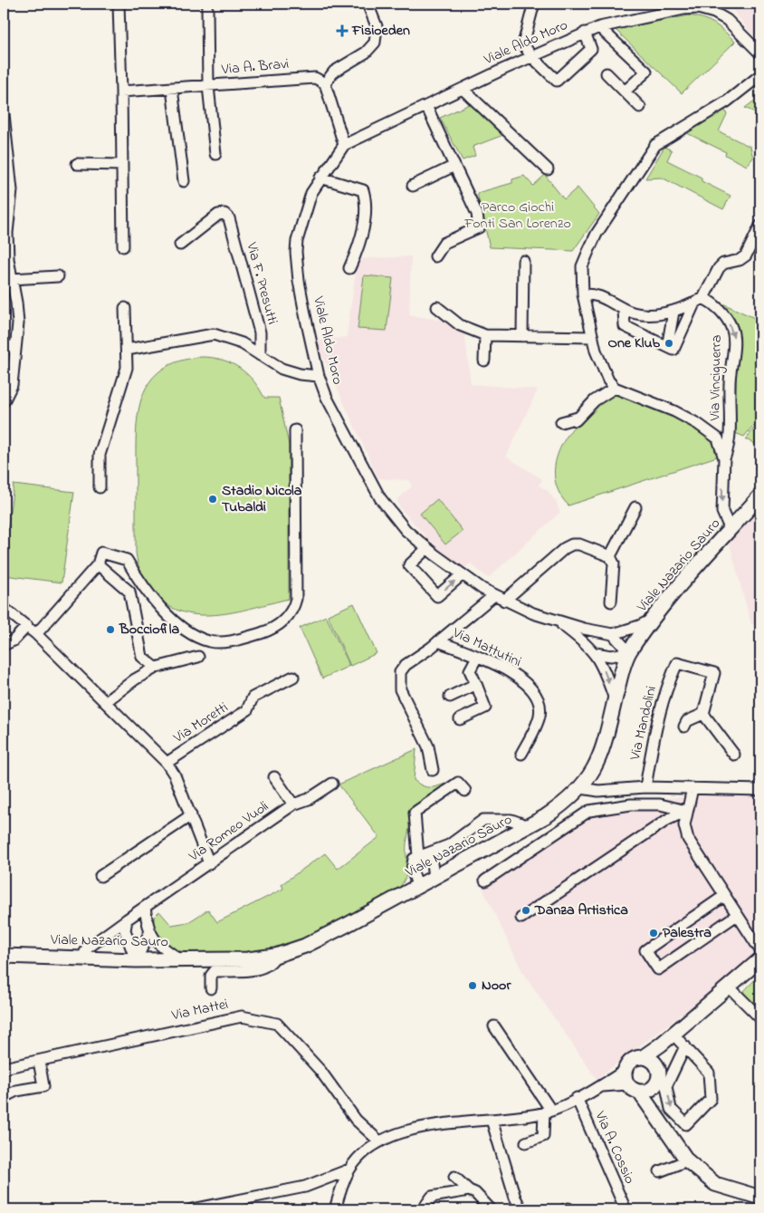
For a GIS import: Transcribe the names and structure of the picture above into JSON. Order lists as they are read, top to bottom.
{
  "streets": {
    "main road": ["Viale Nazario Sauro"],
    "street": [
      "Viale Aldo Moro",
      "Via A. Bravi",
      "Via F. Presutti",
      "Via Vinciguerra",
      "Via Mattutini",
      "Via Moretti",
      "Via Mandolini",
      "Via Romeo Vuoli",
      "Via Mattei",
      "Via A. Cossio"
    ]
  },
  "crossings": [
    ["Viale Aldo Moro", "Viale Nazario Sauro"],
    ["Viale Aldo Moro", "Via Mattutini"],
    ["Viale Nazario Sauro", "Via Romeo Vuoli"],
    ["Via Moretti", "Via Romeo Vuoli"]
  ],
  "one_way": ["Via Vinciguerra"],
  "parks": ["Parco Giochi Fonti San Lorenzo"],
  "places": {
    "health": ["Fisioeden"],
    "other": [
      "One Klub",
      "Stadio Nicola Tubaldi",
      "Bocciofila",
      "Danza Artistica",
      "Palestra",
      "Noor"
    ]
  }
}
